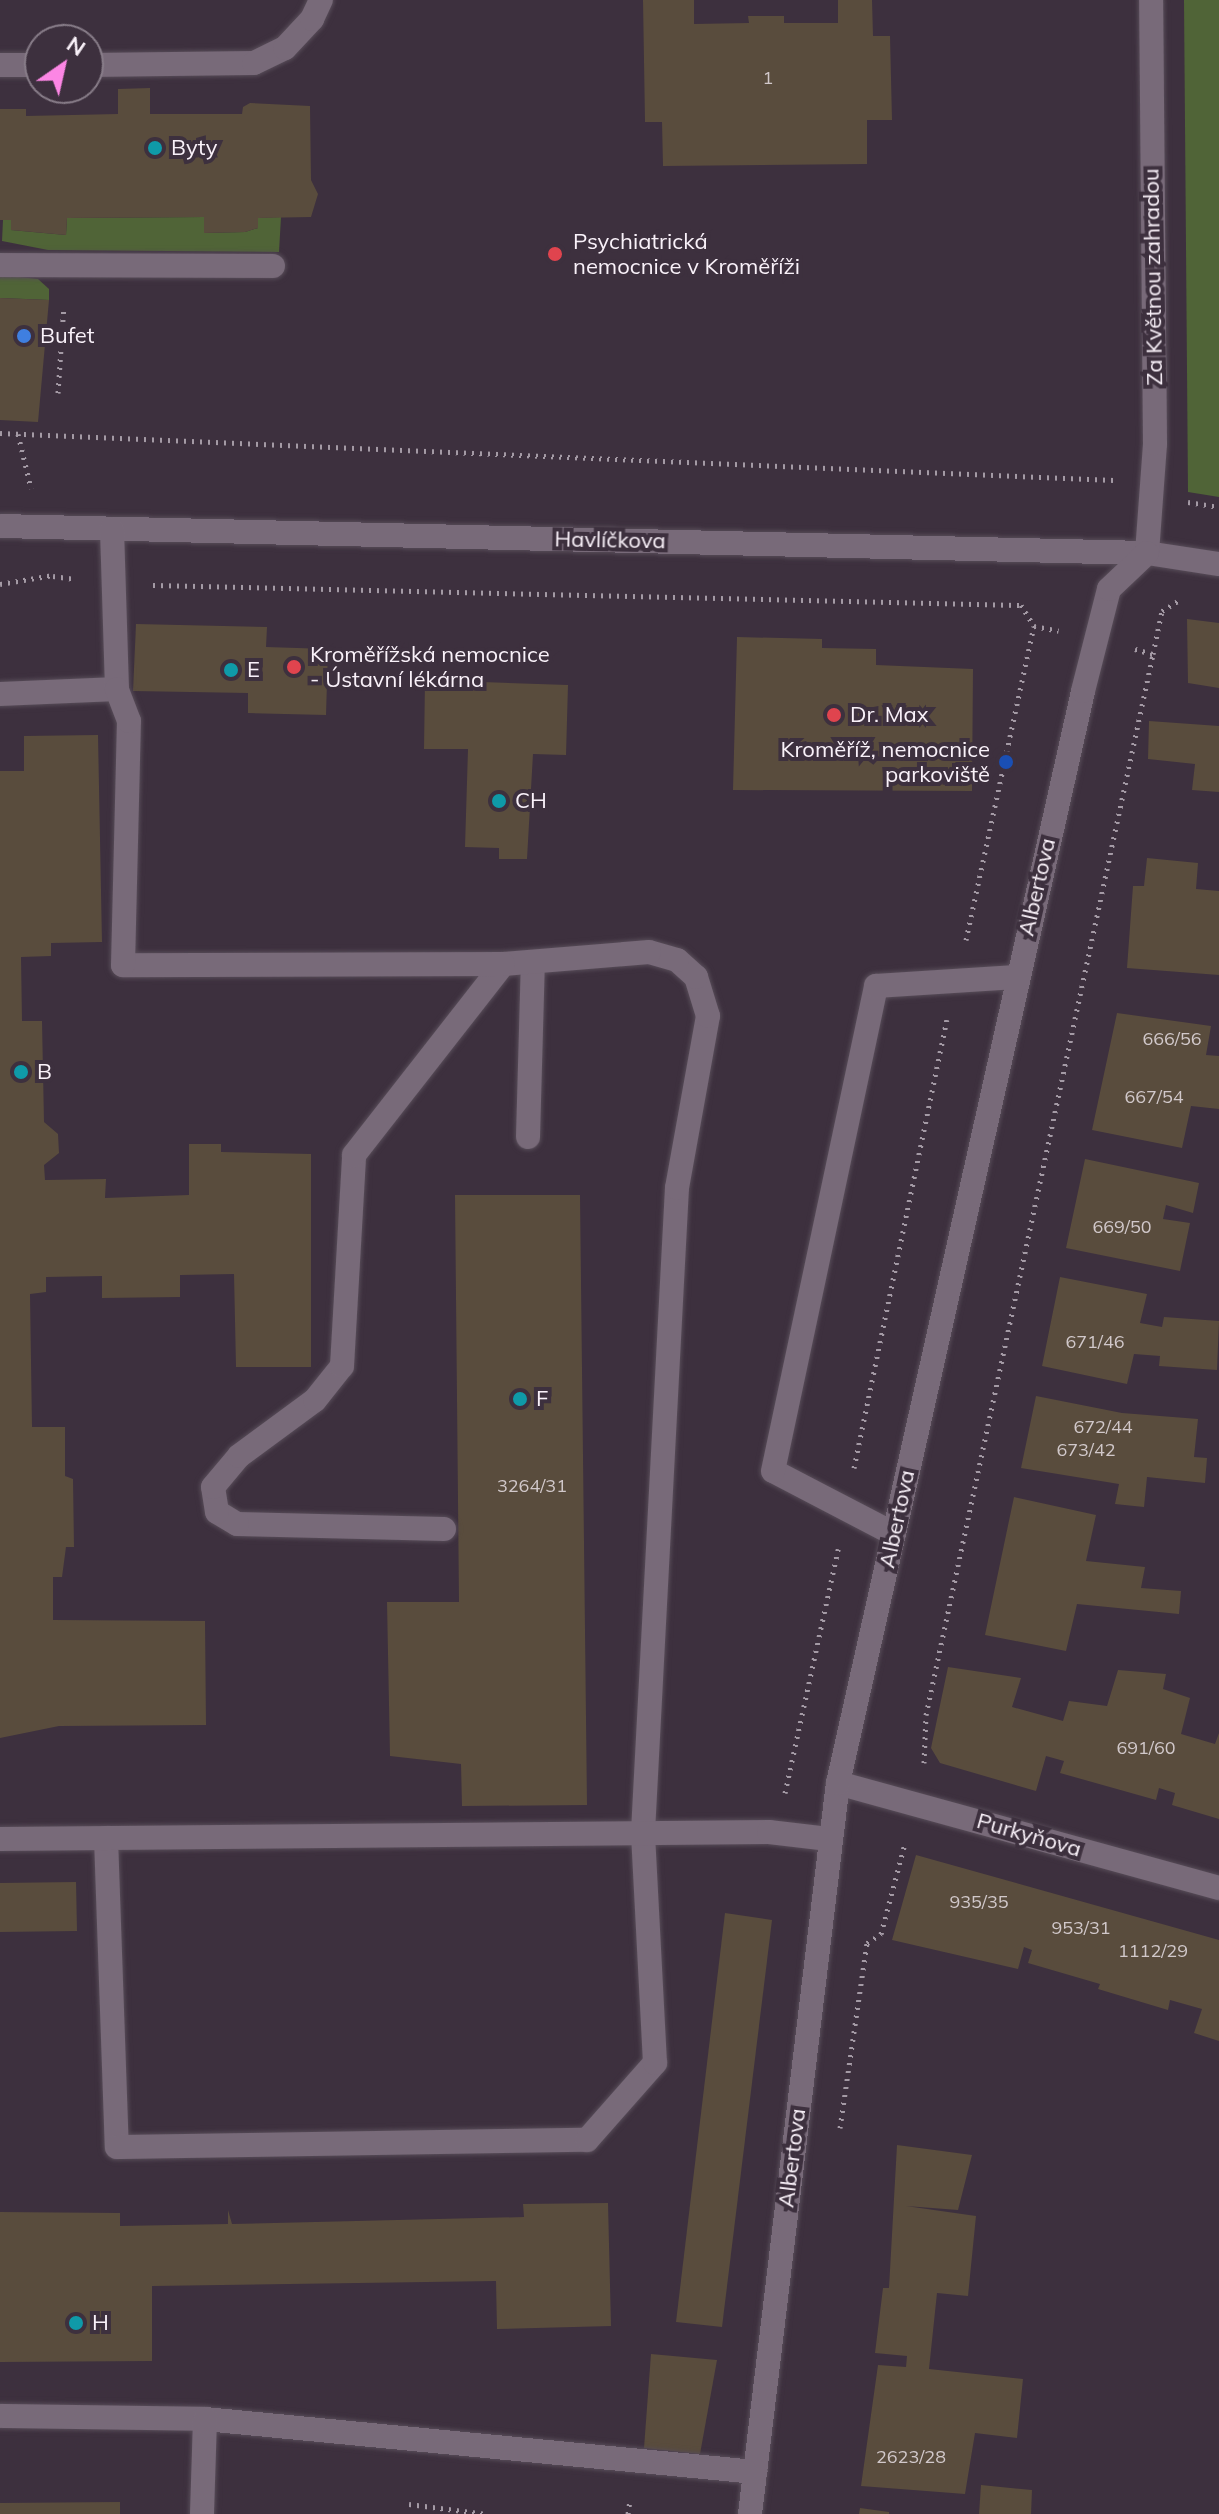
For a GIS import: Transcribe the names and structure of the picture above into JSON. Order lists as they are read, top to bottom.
{
  "streets": {
    "street": [
      "Za Květnou zahradou",
      "Havlíčkova",
      "Albertova",
      "Purkyňova"
    ]
  },
  "crossings": [
    ["Za Květnou zahradou", "Havlíčkova"],
    ["Za Květnou zahradou", "Albertova"],
    ["Havlíčkova", "Albertova"],
    ["Albertova", "Purkyňova"]
  ],
  "places": [
    "Byty",
    "Psychiatrická nemocnice v Kroměříži",
    "Bufet",
    "Kroměřížská nemocnice - Ústavní lékárna",
    "E",
    "Dr. Max",
    "Kroměříž, nemocnice parkoviště",
    "CH",
    "B",
    "F",
    "H"
  ],
  "house_numbers": [
    "1",
    "666/56",
    "667/54",
    "669/50",
    "671/46",
    "672/44",
    "673/42",
    "3264/31",
    "691/60",
    "935/35",
    "953/31",
    "1112/29",
    "2623/28"
  ],
  "north": "top right"
}
